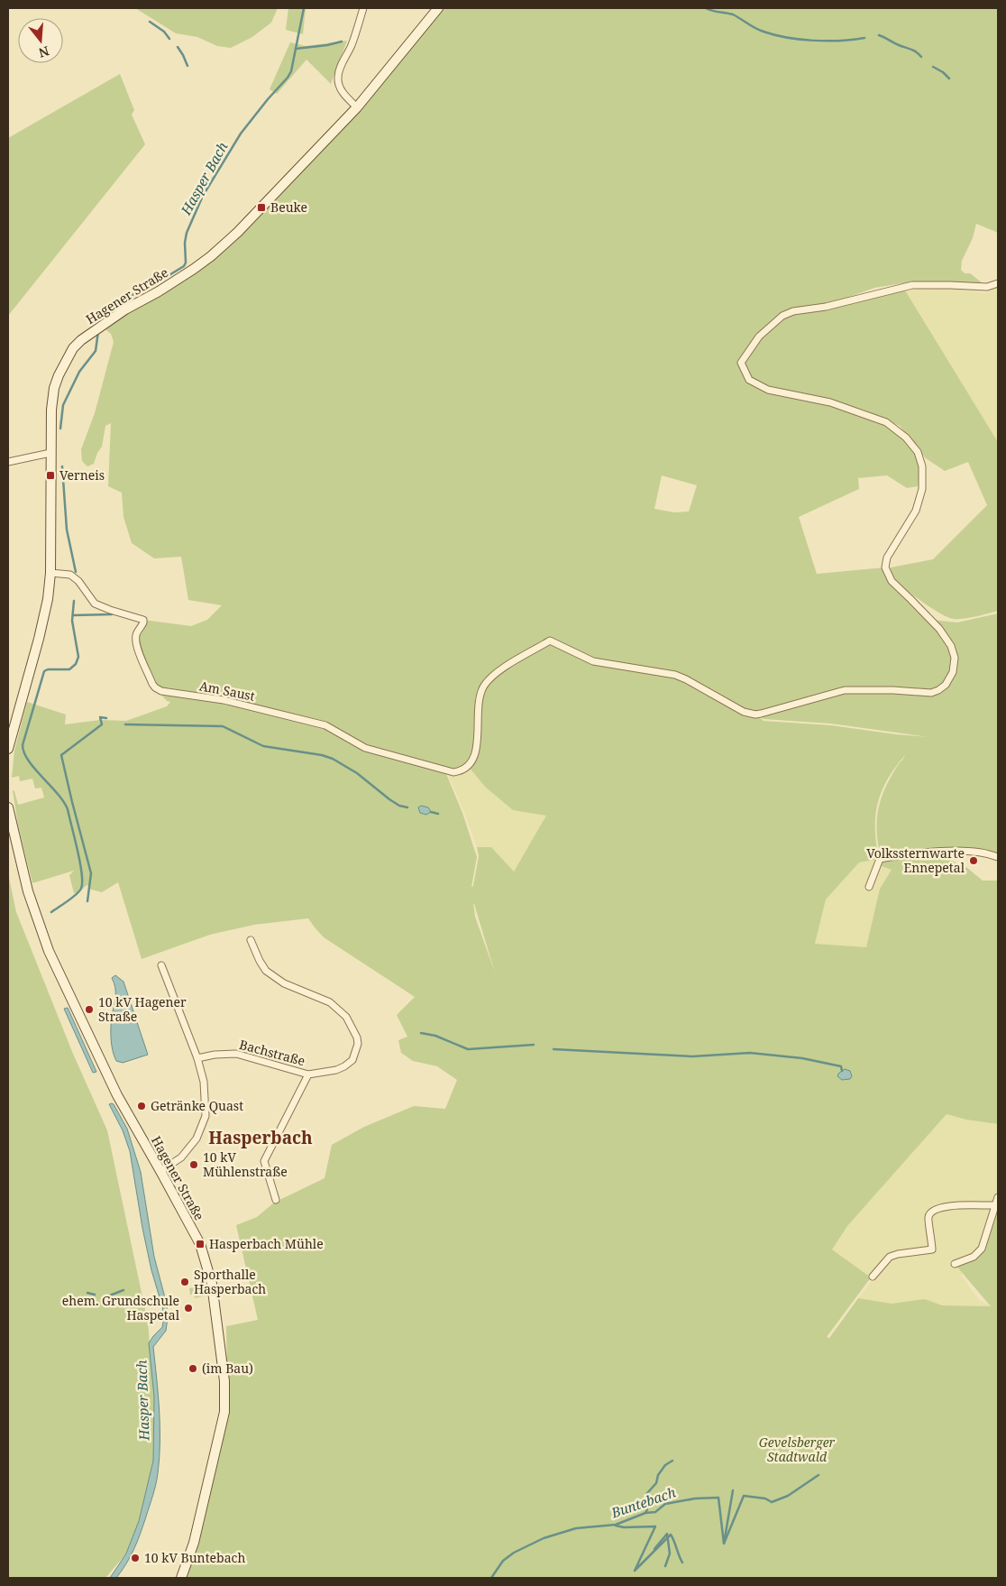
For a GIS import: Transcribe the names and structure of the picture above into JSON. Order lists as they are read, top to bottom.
{
  "streets": {
    "main road": ["Hagener Straße"],
    "street": ["Am Saust", "Bachstraße"]
  },
  "crossings": [
    ["Hagener Straße", "Am Saust"]
  ],
  "districts": ["Hasperbach"],
  "water": ["Hasper Bach", "Buntebach"],
  "parks": ["Gevelsberger Stadtwald"],
  "places": {
    "transit": ["Beuke", "Verneis", "Hasperbach Mühle"],
    "other": [
      "Volkssternwarte Ennepetal",
      "10 kV Hagener Straße",
      "Getränke Quast",
      "10 kV Mühlenstraße",
      "Sporthalle Hasperbach",
      "ehem. Grundschule Haspetal",
      "(im Bau)",
      "10 kV Buntebach"
    ]
  },
  "north": "bottom"
}
